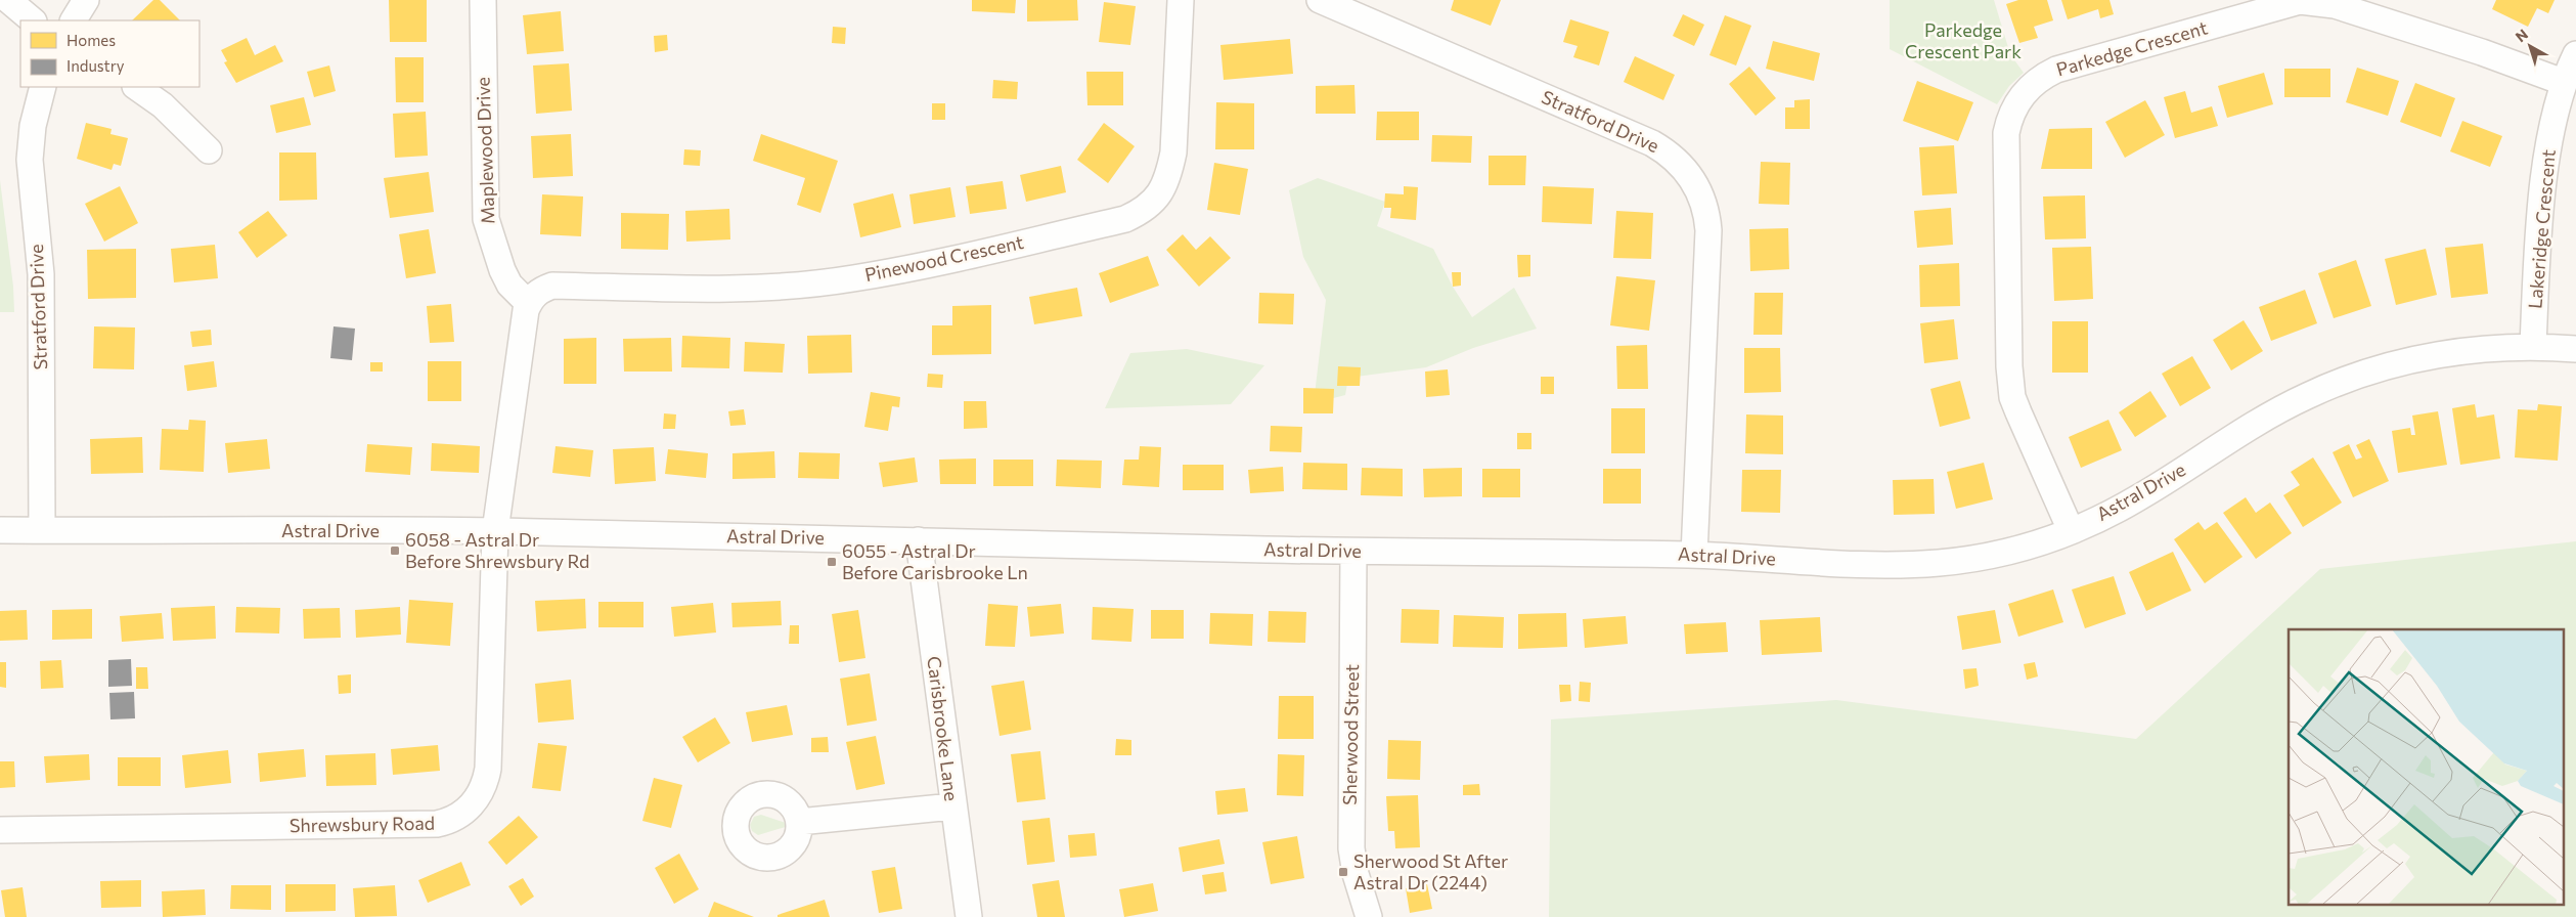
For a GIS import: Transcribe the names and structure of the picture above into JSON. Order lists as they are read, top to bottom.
{
  "streets": {
    "street": [
      "Parkedge Crescent",
      "Stratford Drive",
      "Maplewood Drive",
      "Lakeridge Crescent",
      "Pinewood Crescent",
      "Astral Drive",
      "Carisbrooke Lane",
      "Sherwood Street",
      "Shrewsbury Road"
    ]
  },
  "crossings": [
    ["Parkedge Crescent", "Lakeridge Crescent"],
    ["Parkedge Crescent", "Astral Drive"],
    ["Stratford Drive", "Astral Drive"],
    ["Maplewood Drive", "Pinewood Crescent"],
    ["Lakeridge Crescent", "Astral Drive"],
    ["Astral Drive", "Carisbrooke Lane"],
    ["Astral Drive", "Sherwood Street"],
    ["Astral Drive", "Shrewsbury Road"]
  ],
  "parks": ["Parkedge Crescent Park"],
  "places": {
    "transit": ["6058 - Astral Dr Before Shrewsbury Rd", "6055 - Astral Dr Before Carisbrooke Ln", "Sherwood St After Astral Dr (2244)"]
  },
  "legend": ["Homes", "Industry"],
  "north": "top left"
}
